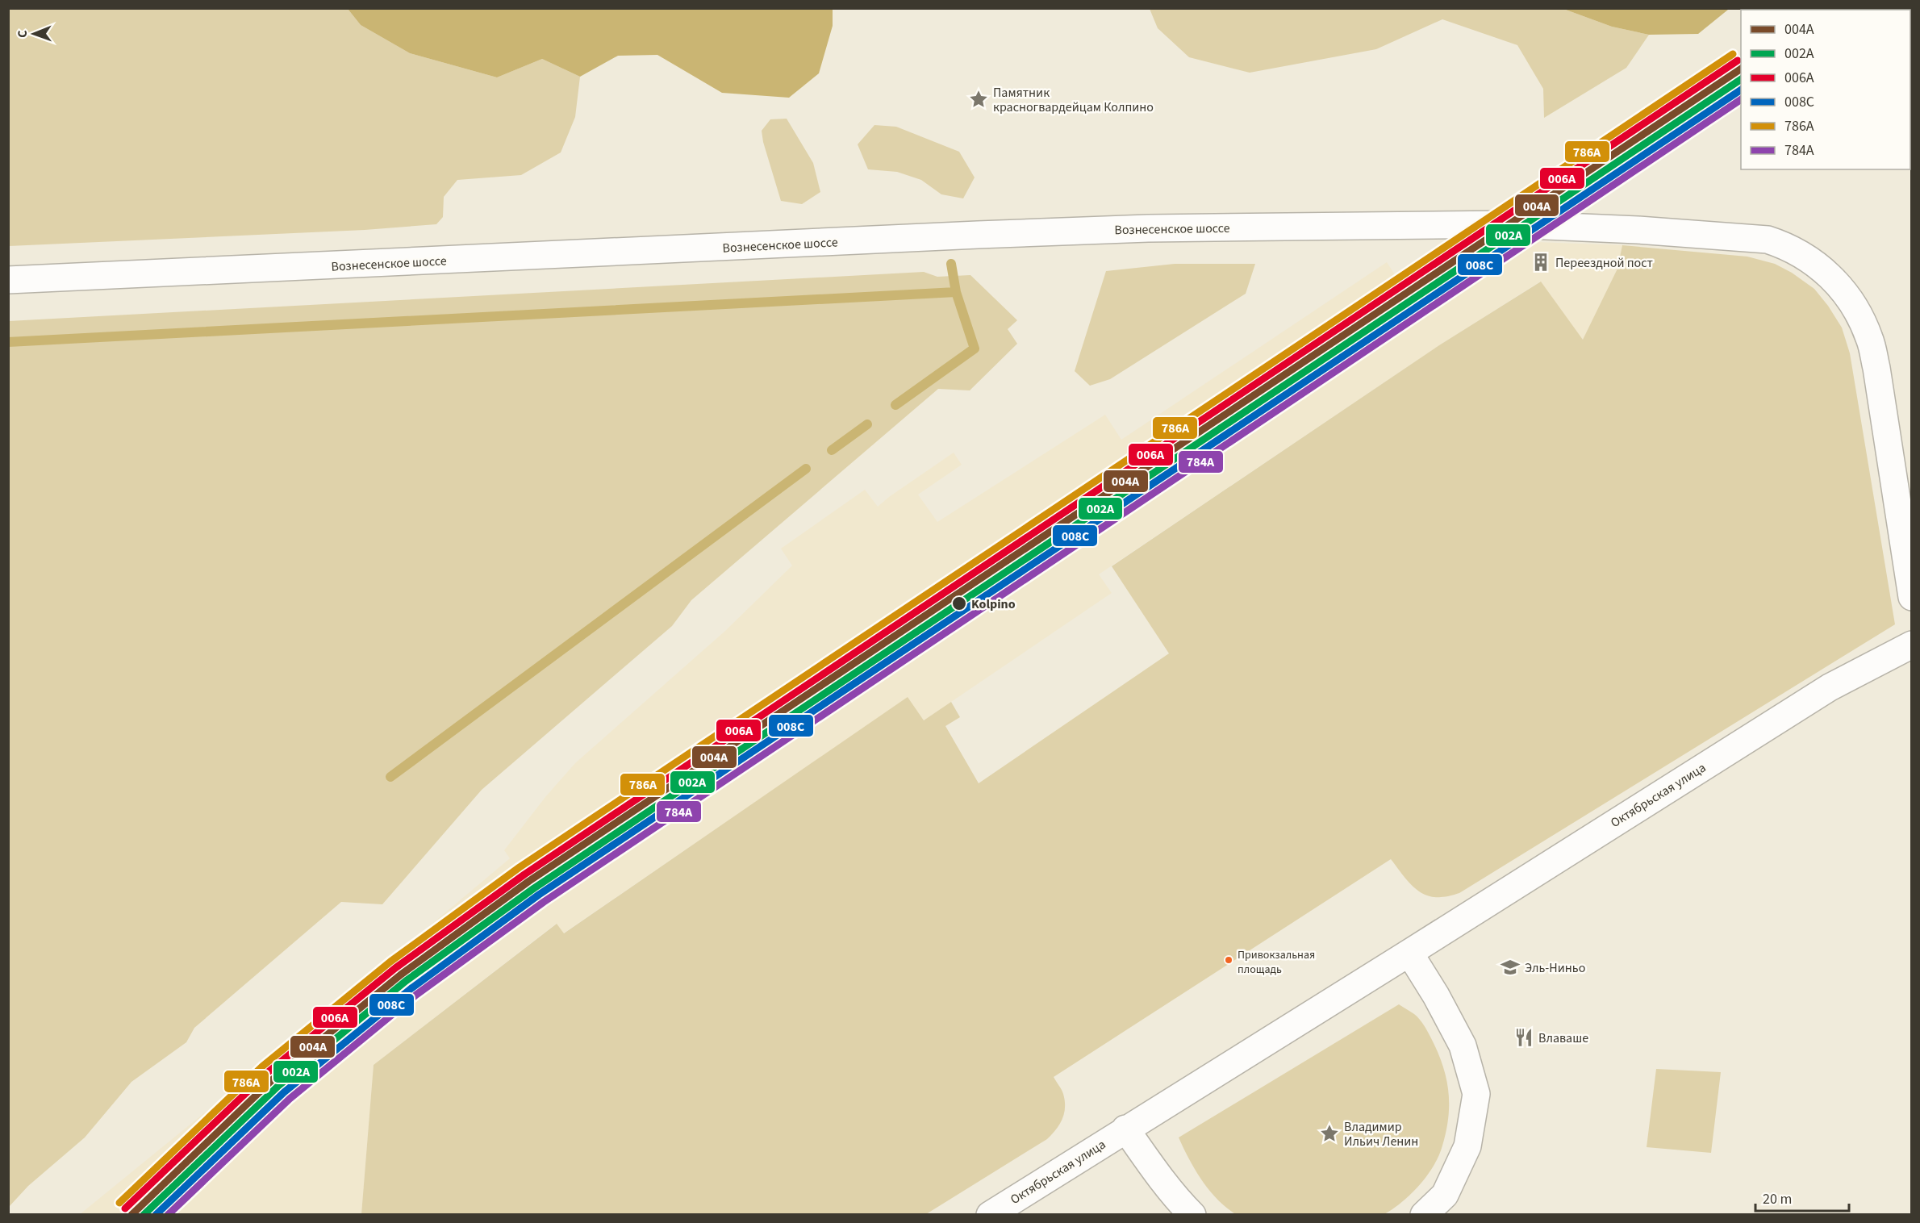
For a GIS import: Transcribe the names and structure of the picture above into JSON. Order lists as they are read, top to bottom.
{
  "streets": {
    "street": ["Вознесенское шоссе", "Октябрьская улица"]
  },
  "places": {
    "place": ["Памятник красногвардейцам Колпино", "Владимир Ильич Ленин"],
    "building": ["Переездной пост"],
    "other": ["Kolpino", "Привокзальная площадь"],
    "school or university": ["Эль-Ниньо"],
    "restaurant": ["Влаваше"]
  },
  "lines": [
    "transit line 786А",
    "transit line 006А",
    "transit line 004А",
    "transit line 002А",
    "transit line 008С",
    "transit line 784А"
  ],
  "legend": [
    "004А",
    "002А",
    "006А",
    "008С",
    "786А",
    "784А"
  ],
  "scale_bar": "20 m",
  "north": "left"
}
